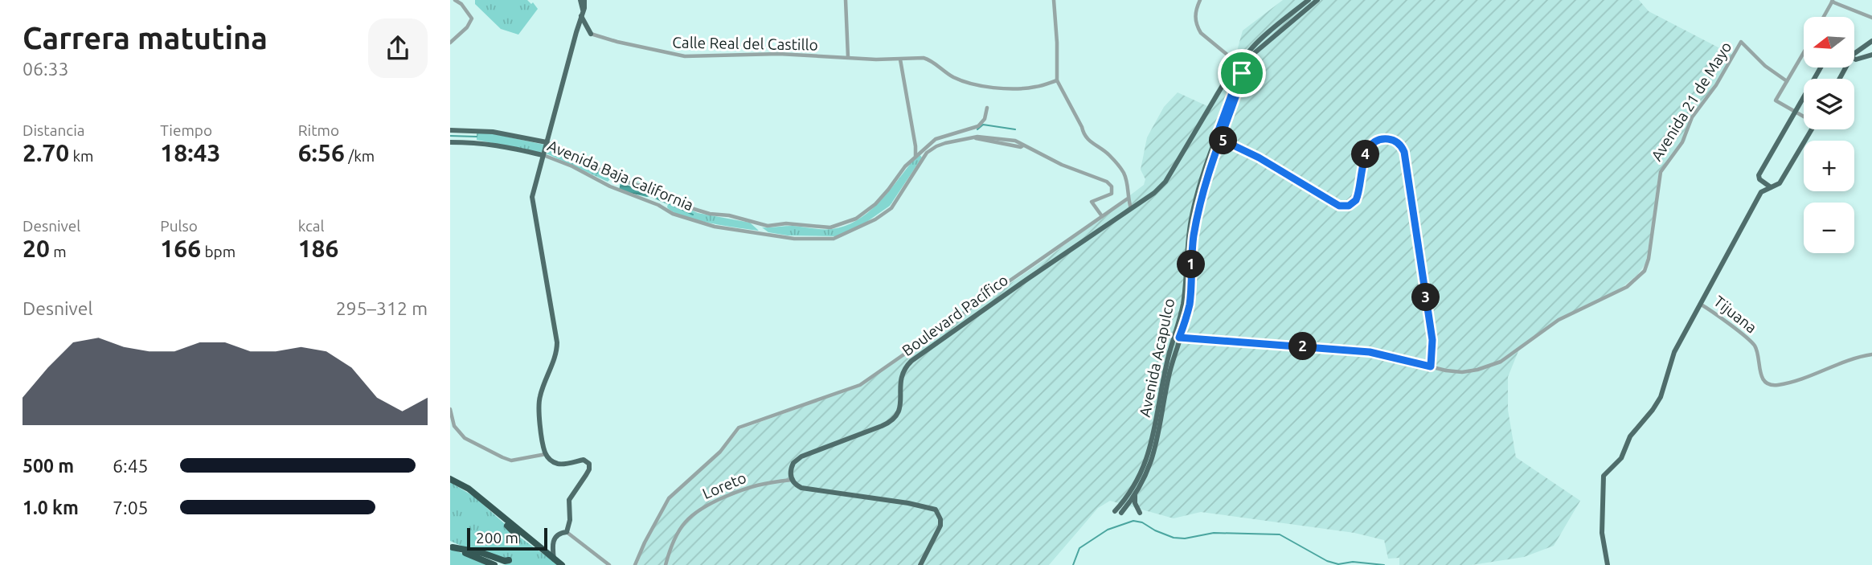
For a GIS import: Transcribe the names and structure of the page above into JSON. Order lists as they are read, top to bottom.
{
  "streets": {
    "main road": [
      "Avenida Baja California",
      "Tijuana",
      "Boulevard Pacífico",
      "Avenida Acapulco"
    ],
    "street": ["Calle Real del Castillo", "Avenida 21 de Mayo", "Loreto"]
  },
  "crossings": [
    ["Boulevard Pacífico", "Avenida Acapulco"],
    ["Boulevard Pacífico", "Loreto"]
  ],
  "scale_bar": "200 m",
  "north": "left",
  "page": {
    "heading": ["Carrera matutina", "06:33"],
    "map_buttons": ["+", "−"],
    "stats": [
      ["Distancia", "2.70 km"],
      ["Tiempo", "18:43"],
      ["Ritmo", "6:56 /km"],
      ["Desnivel", "20 m"],
      ["Pulso", "166 bpm"],
      ["kcal", "186"]
    ],
    "pins": [
      "5",
      "4",
      "1",
      "3",
      "2"
    ],
    "chart": ["Desnivel", "295–312 m"],
    "list": [
      {
        "name": "500 m",
        "note": "6:45"
      },
      {
        "name": "1.0 km",
        "note": "7:05"
      }
    ],
    "scale": "200 m"
  }
}
